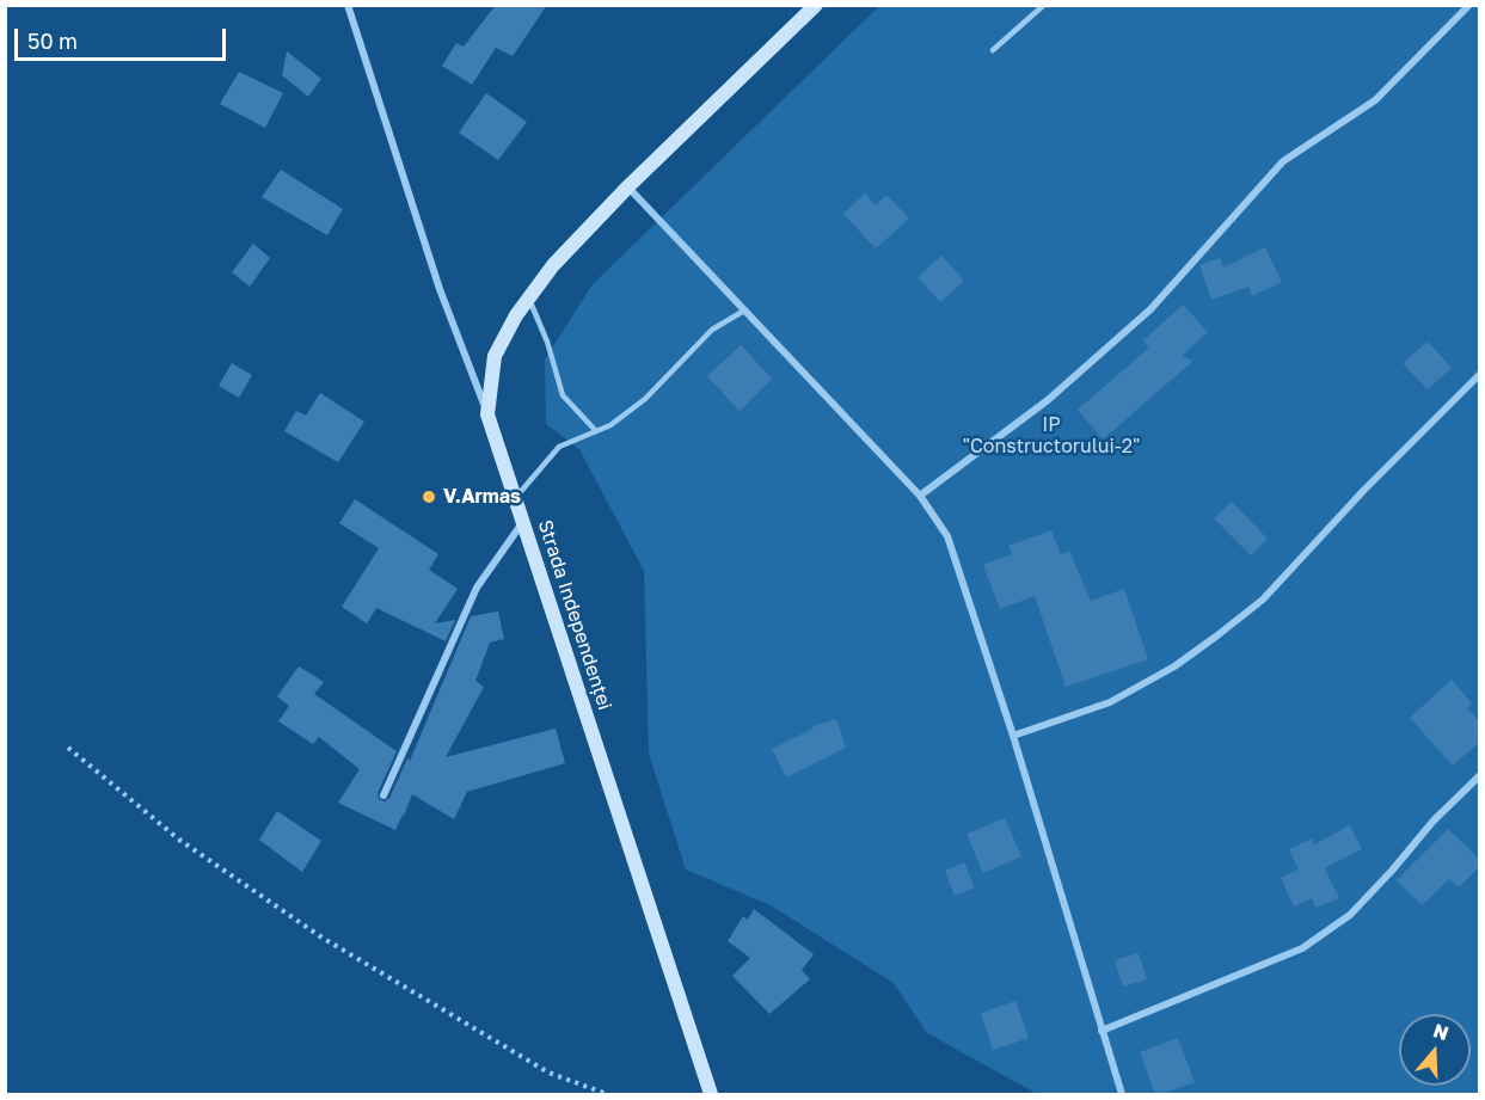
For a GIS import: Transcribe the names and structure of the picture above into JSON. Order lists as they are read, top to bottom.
{
  "streets": {
    "main road": ["Strada Independenței"]
  },
  "parks": ["IP \"Constructorului-2\""],
  "places": ["V.Armas"],
  "scale_bar": "50 m",
  "north": "top"
}
